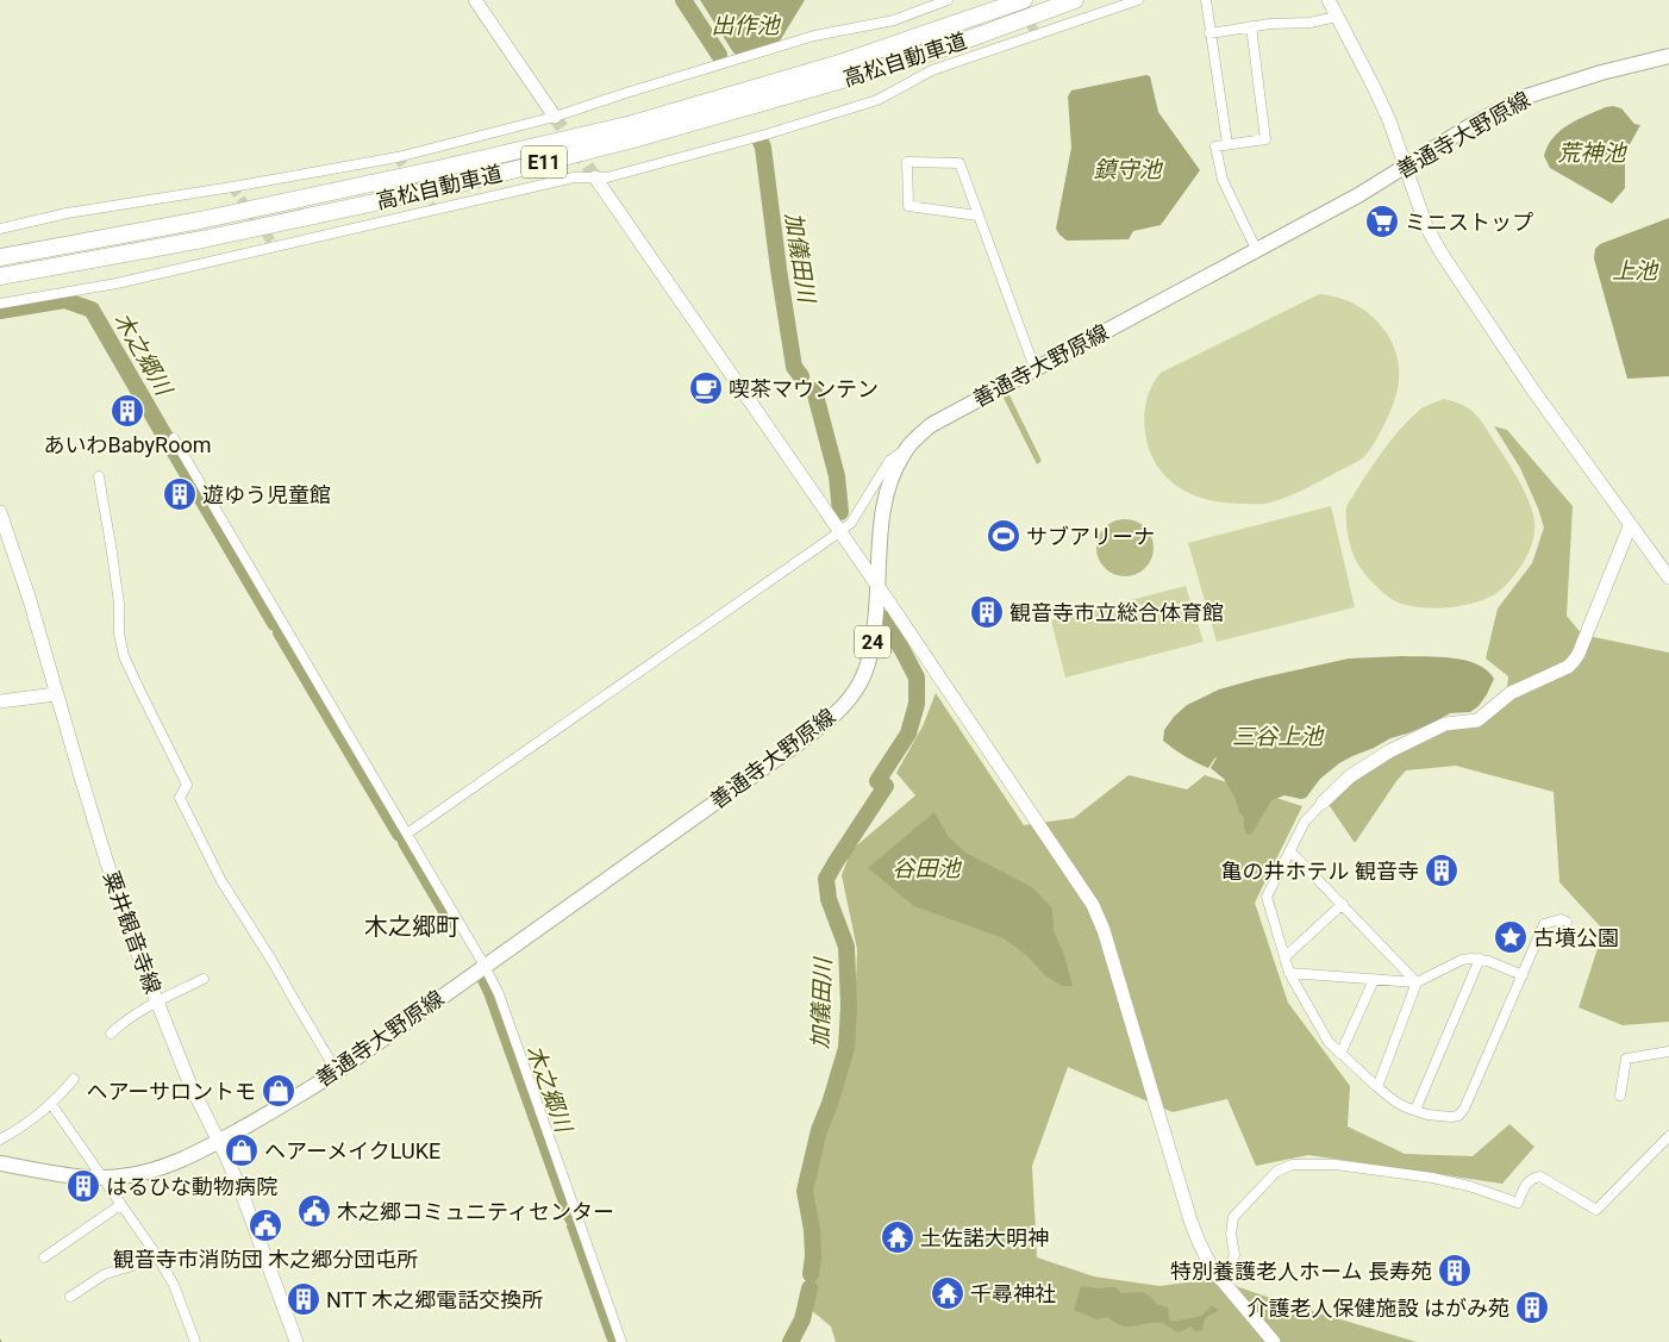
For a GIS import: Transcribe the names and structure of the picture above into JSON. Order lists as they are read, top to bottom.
{
  "streets": {
    "highway": ["高松自動車道", "E11"],
    "main road": ["善通寺大野原線", "24"],
    "street": ["粟井観音寺線"]
  },
  "crossings": [
    ["善通寺大野原線", "粟井観音寺線"]
  ],
  "districts": ["木之郷町"],
  "water": [
    "出作池",
    "荒神池",
    "鎮守池",
    "加儀田川",
    "上池",
    "木之郷川",
    "三谷上池",
    "谷田池"
  ],
  "places": {
    "supermarket": ["ミニストップ"],
    "cafe": ["喫茶マウンテン"],
    "building": [
      "あいわBabyRoom",
      "遊ゆう児童館",
      "観音寺市立総合体育館",
      "亀の井ホテル 観音寺",
      "はるひな動物病院",
      "特別養護老人ホーム 長寿苑",
      "NTT 木之郷電話交換所",
      "介護老人保健施設 はがみ苑"
    ],
    "sports": ["サブアリーナ"],
    "place": ["古墳公園"],
    "shop": ["ヘアーサロントモ", "ヘアーメイクLUKE"],
    "public building": ["木之郷コミュニティセンター", "観音寺市消防団 木之郷分団屯所"],
    "temple": ["土佐諾大明神", "千尋神社"]
  }
}
